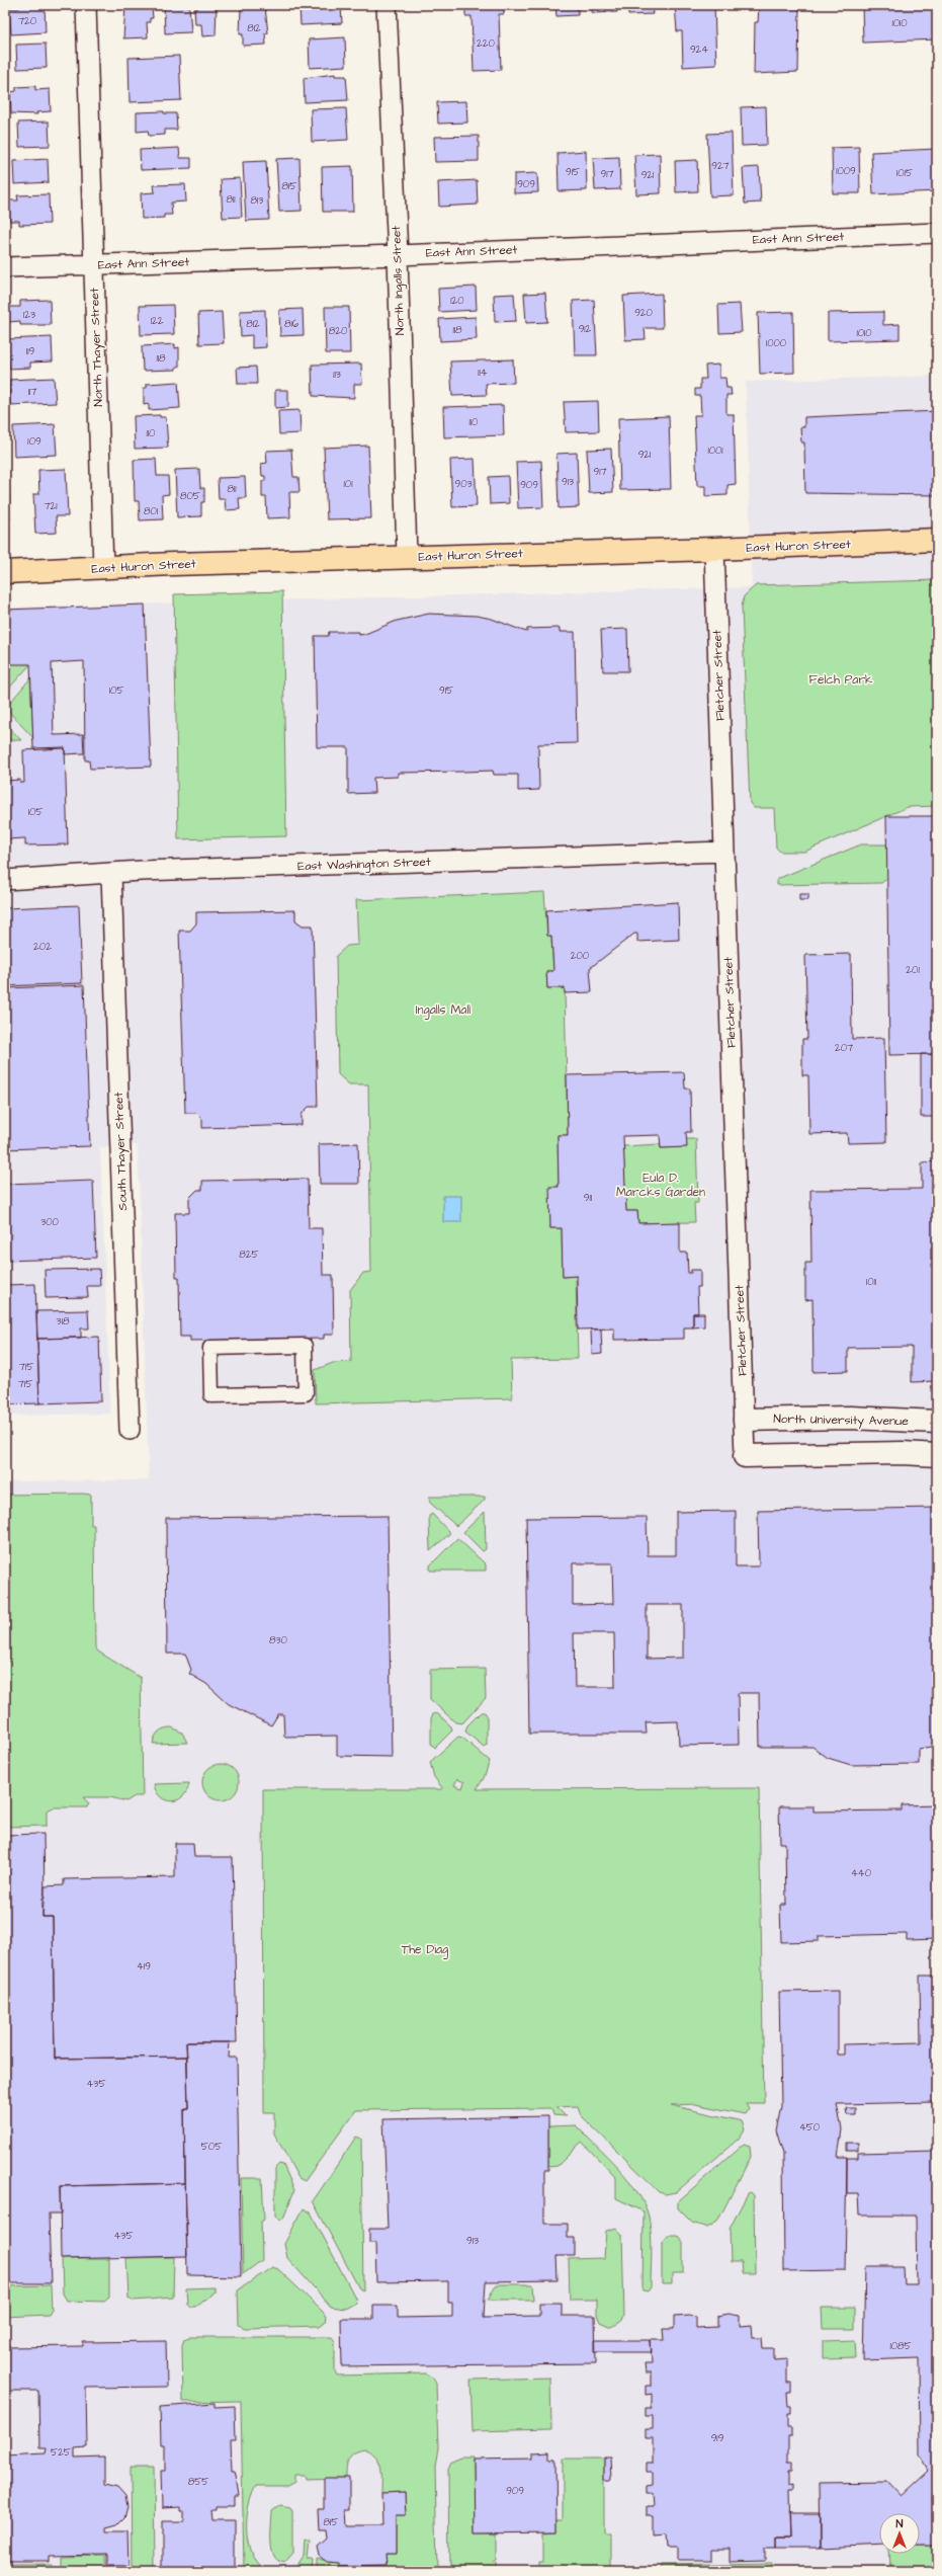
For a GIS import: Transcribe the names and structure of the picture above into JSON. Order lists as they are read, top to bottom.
{
  "streets": {
    "main road": ["East Huron Street"],
    "street": [
      "East Ann Street",
      "North Ingalls Street",
      "North Thayer Street",
      "Fletcher Street",
      "East Washington Street",
      "South Thayer Street",
      "North University Avenue"
    ]
  },
  "crossings": [
    ["East Ann Street", "North Ingalls Street"],
    ["East Ann Street", "North Thayer Street"],
    ["North Ingalls Street", "East Huron Street"],
    ["North Thayer Street", "East Huron Street"],
    ["East Huron Street", "Fletcher Street"],
    ["Fletcher Street", "East Washington Street"],
    ["Fletcher Street", "North University Avenue"],
    ["East Washington Street", "South Thayer Street"]
  ],
  "parks": [
    "Felch Park",
    "Ingalls Mall",
    "Eula D. Marcks Garden",
    "The Diag"
  ],
  "house_numbers": [
    "720",
    "1010",
    "812",
    "220",
    "924",
    "927",
    "1009",
    "915",
    "1015",
    "917",
    "921",
    "909",
    "815",
    "811",
    "813",
    "120",
    "920",
    "123",
    "122",
    "812",
    "816",
    "912",
    "118",
    "820",
    "1010",
    "1000",
    "119",
    "118",
    "114",
    "113",
    "117",
    "110",
    "110",
    "109",
    "1001",
    "921",
    "917",
    "913",
    "101",
    "903",
    "909",
    "811",
    "805",
    "721",
    "801",
    "105",
    "915",
    "105",
    "202",
    "200",
    "201",
    "207",
    "911",
    "300",
    "825",
    "1011",
    "318",
    "715",
    "715",
    "830",
    "440",
    "419",
    "435",
    "450",
    "505",
    "435",
    "913",
    "1085",
    "919",
    "525",
    "855",
    "909",
    "815"
  ],
  "north": "top"
}
